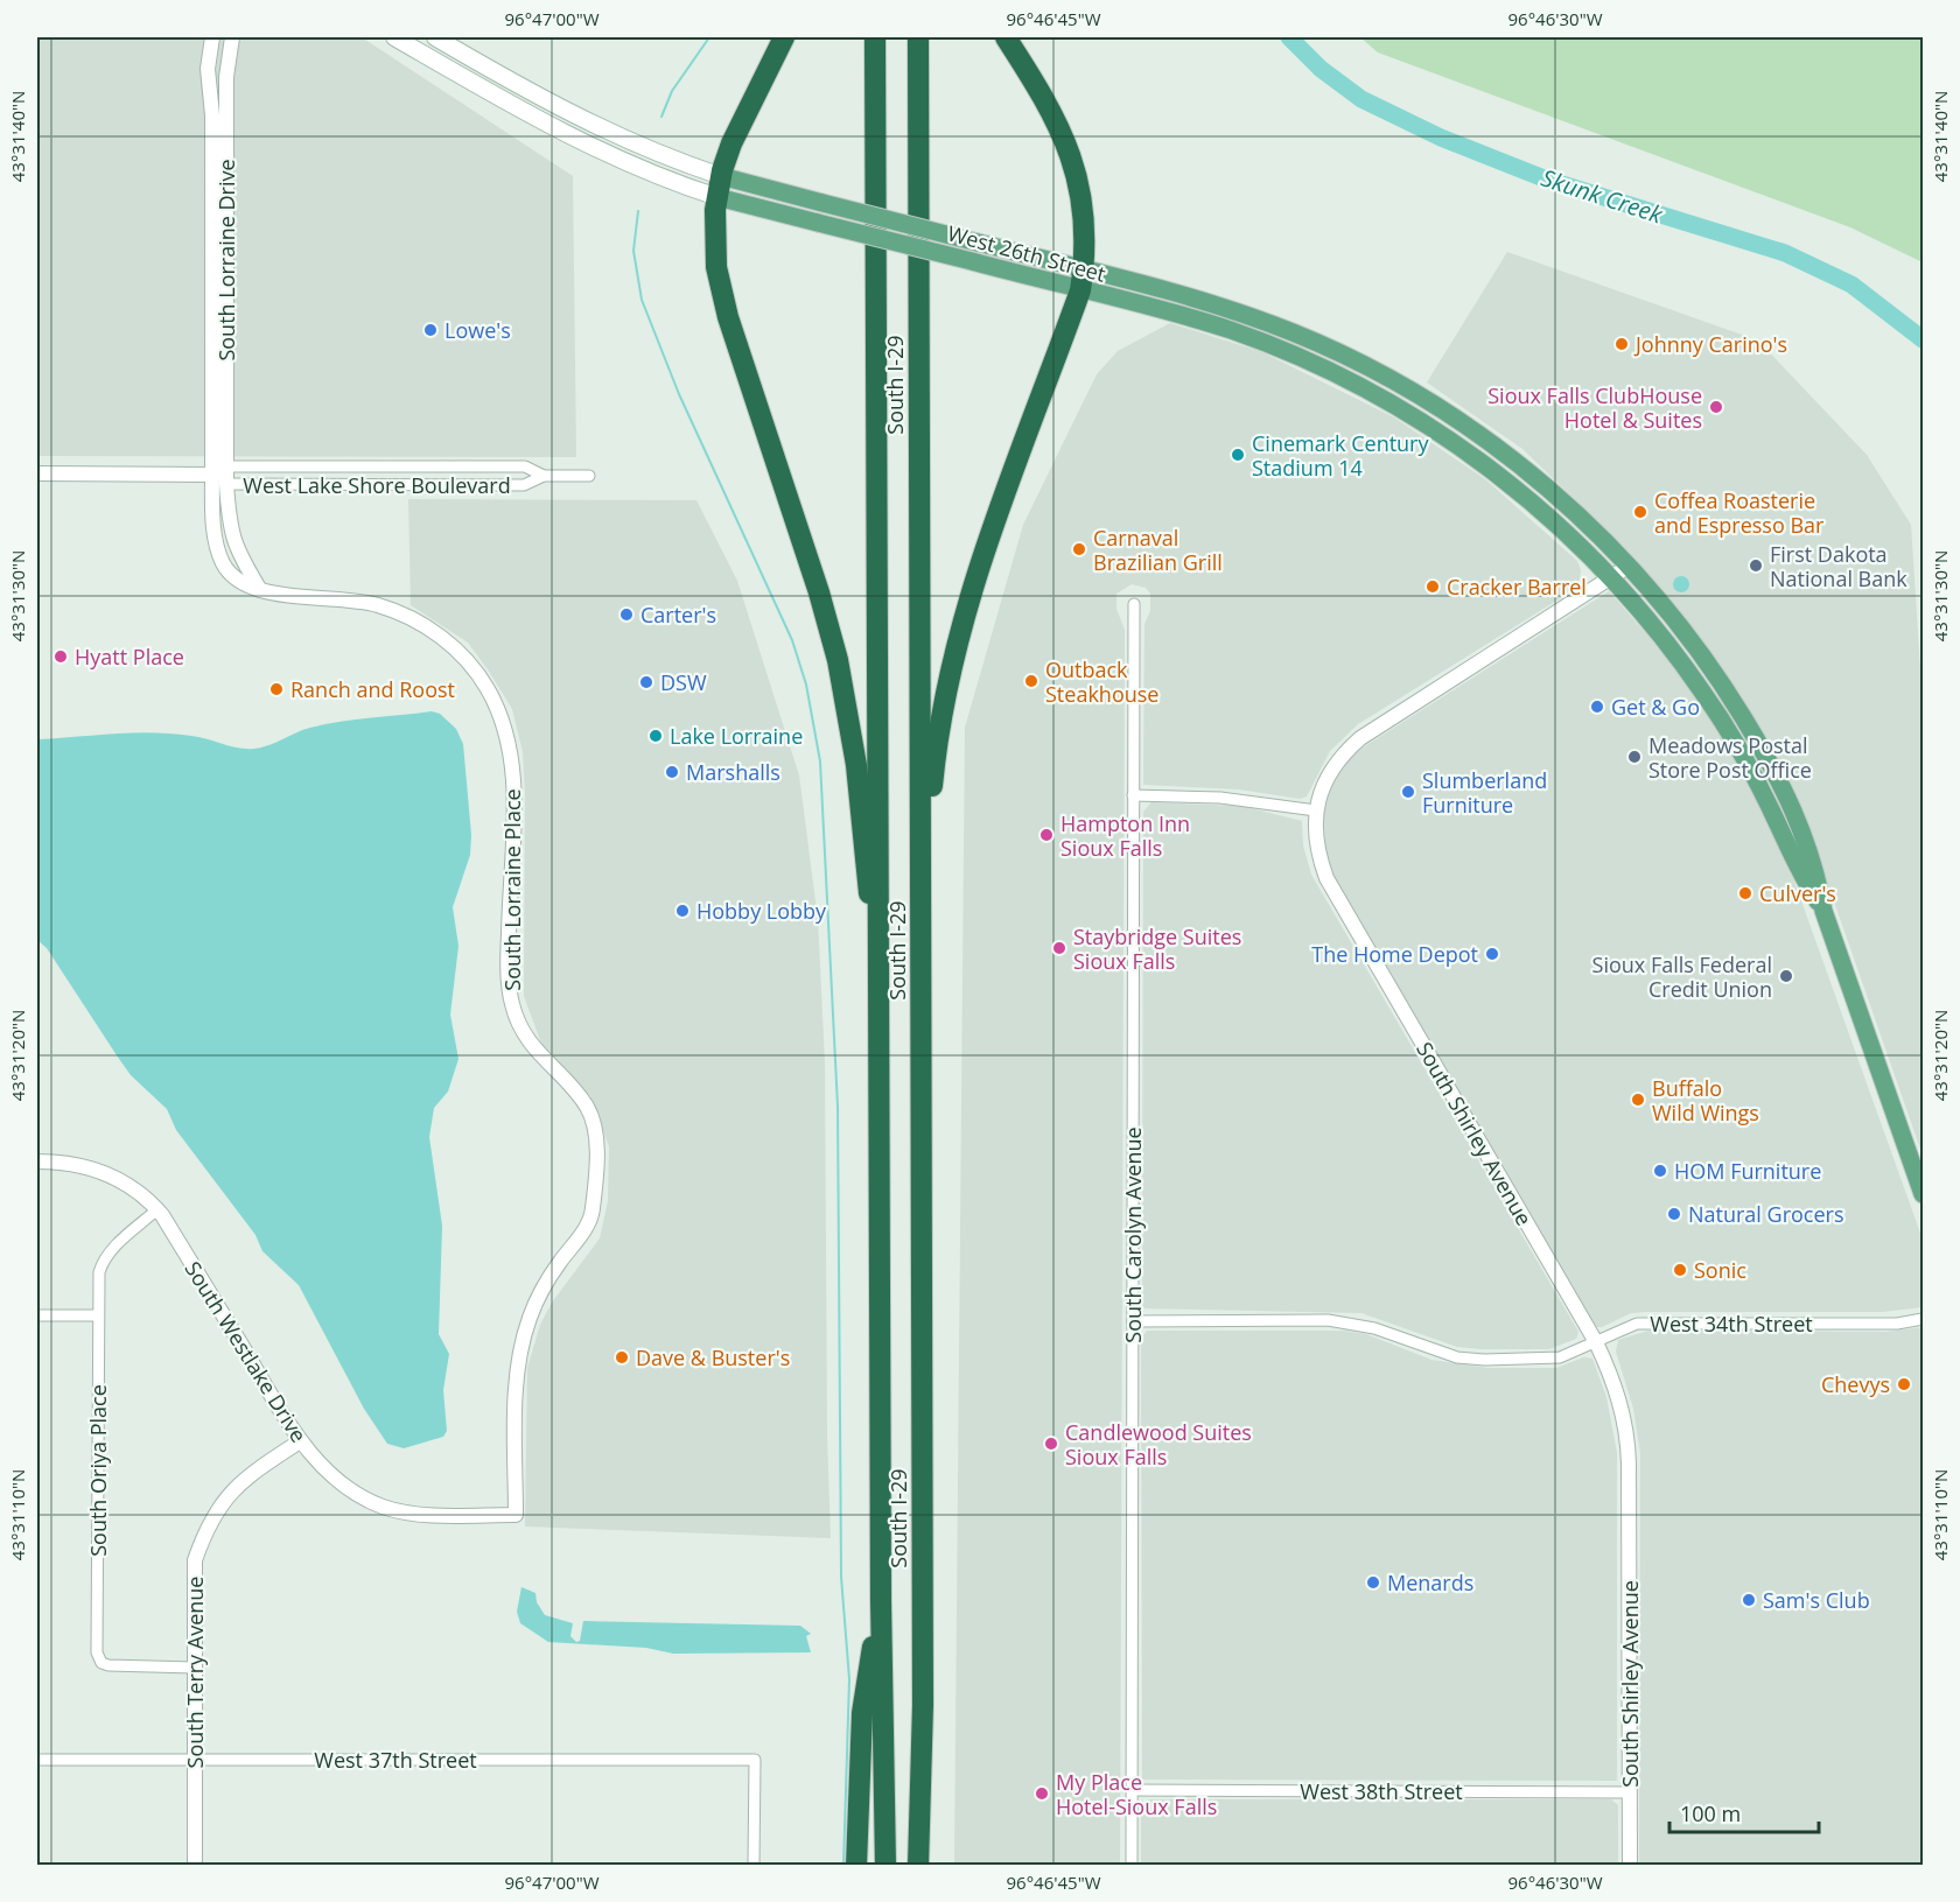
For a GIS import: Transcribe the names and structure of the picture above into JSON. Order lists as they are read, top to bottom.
{
  "streets": {
    "highway": ["South I-29"],
    "main road": ["West 26th Street"],
    "street": [
      "South Lorraine Drive",
      "West Lake Shore Boulevard",
      "South Lorraine Place",
      "South Shirley Avenue",
      "South Carolyn Avenue",
      "West 34th Street",
      "South Westlake Drive",
      "South Oriya Place",
      "South Terry Avenue",
      "West 37th Street",
      "West 38th Street"
    ]
  },
  "crossings": [
    ["West 26th Street", "South Shirley Avenue"],
    ["South Lorraine Drive", "West Lake Shore Boulevard"],
    ["South Lorraine Drive", "South Lorraine Place"],
    ["West Lake Shore Boulevard", "South Lorraine Place"],
    ["South Lorraine Place", "South Westlake Drive"],
    ["South Shirley Avenue", "West 34th Street"],
    ["South Shirley Avenue", "West 38th Street"],
    ["South Carolyn Avenue", "West 34th Street"],
    ["South Carolyn Avenue", "West 38th Street"],
    ["South Westlake Drive", "South Oriya Place"],
    ["South Westlake Drive", "South Terry Avenue"],
    ["South Oriya Place", "South Terry Avenue"],
    ["South Terry Avenue", "West 37th Street"]
  ],
  "water": ["Skunk Creek"],
  "places": [
    "Lowe's",
    "Johnny Carino's",
    "Sioux Falls ClubHouse Hotel & Suites",
    "Cinemark Century Stadium 14",
    "Coffea Roasterie and Espresso Bar",
    "Carnaval Brazilian Grill",
    "First Dakota National Bank",
    "Cracker Barrel",
    "Carter's",
    "Hyatt Place",
    "Outback Steakhouse",
    "DSW",
    "Ranch and Roost",
    "Get & Go",
    "Lake Lorraine",
    "Meadows Postal Store Post Office",
    "Marshalls",
    "Slumberland Furniture",
    "Hampton Inn Sioux Falls",
    "Culver's",
    "Hobby Lobby",
    "Staybridge Suites Sioux Falls",
    "The Home Depot",
    "Sioux Falls Federal Credit Union",
    "Buffalo Wild Wings",
    "HOM Furniture",
    "Natural Grocers",
    "Sonic",
    "Dave & Buster's",
    "Chevys",
    "Candlewood Suites Sioux Falls",
    "Menards",
    "Sam's Club",
    "My Place Hotel-Sioux Falls"
  ],
  "scale_bar": "100 m",
  "coordinates": [
    "96°47'00\"W",
    "96°46'45\"W",
    "96°46'30\"W",
    "43°31'40\"N",
    "43°31'30\"N",
    "43°31'20\"N",
    "43°31'10\"N"
  ]
}
